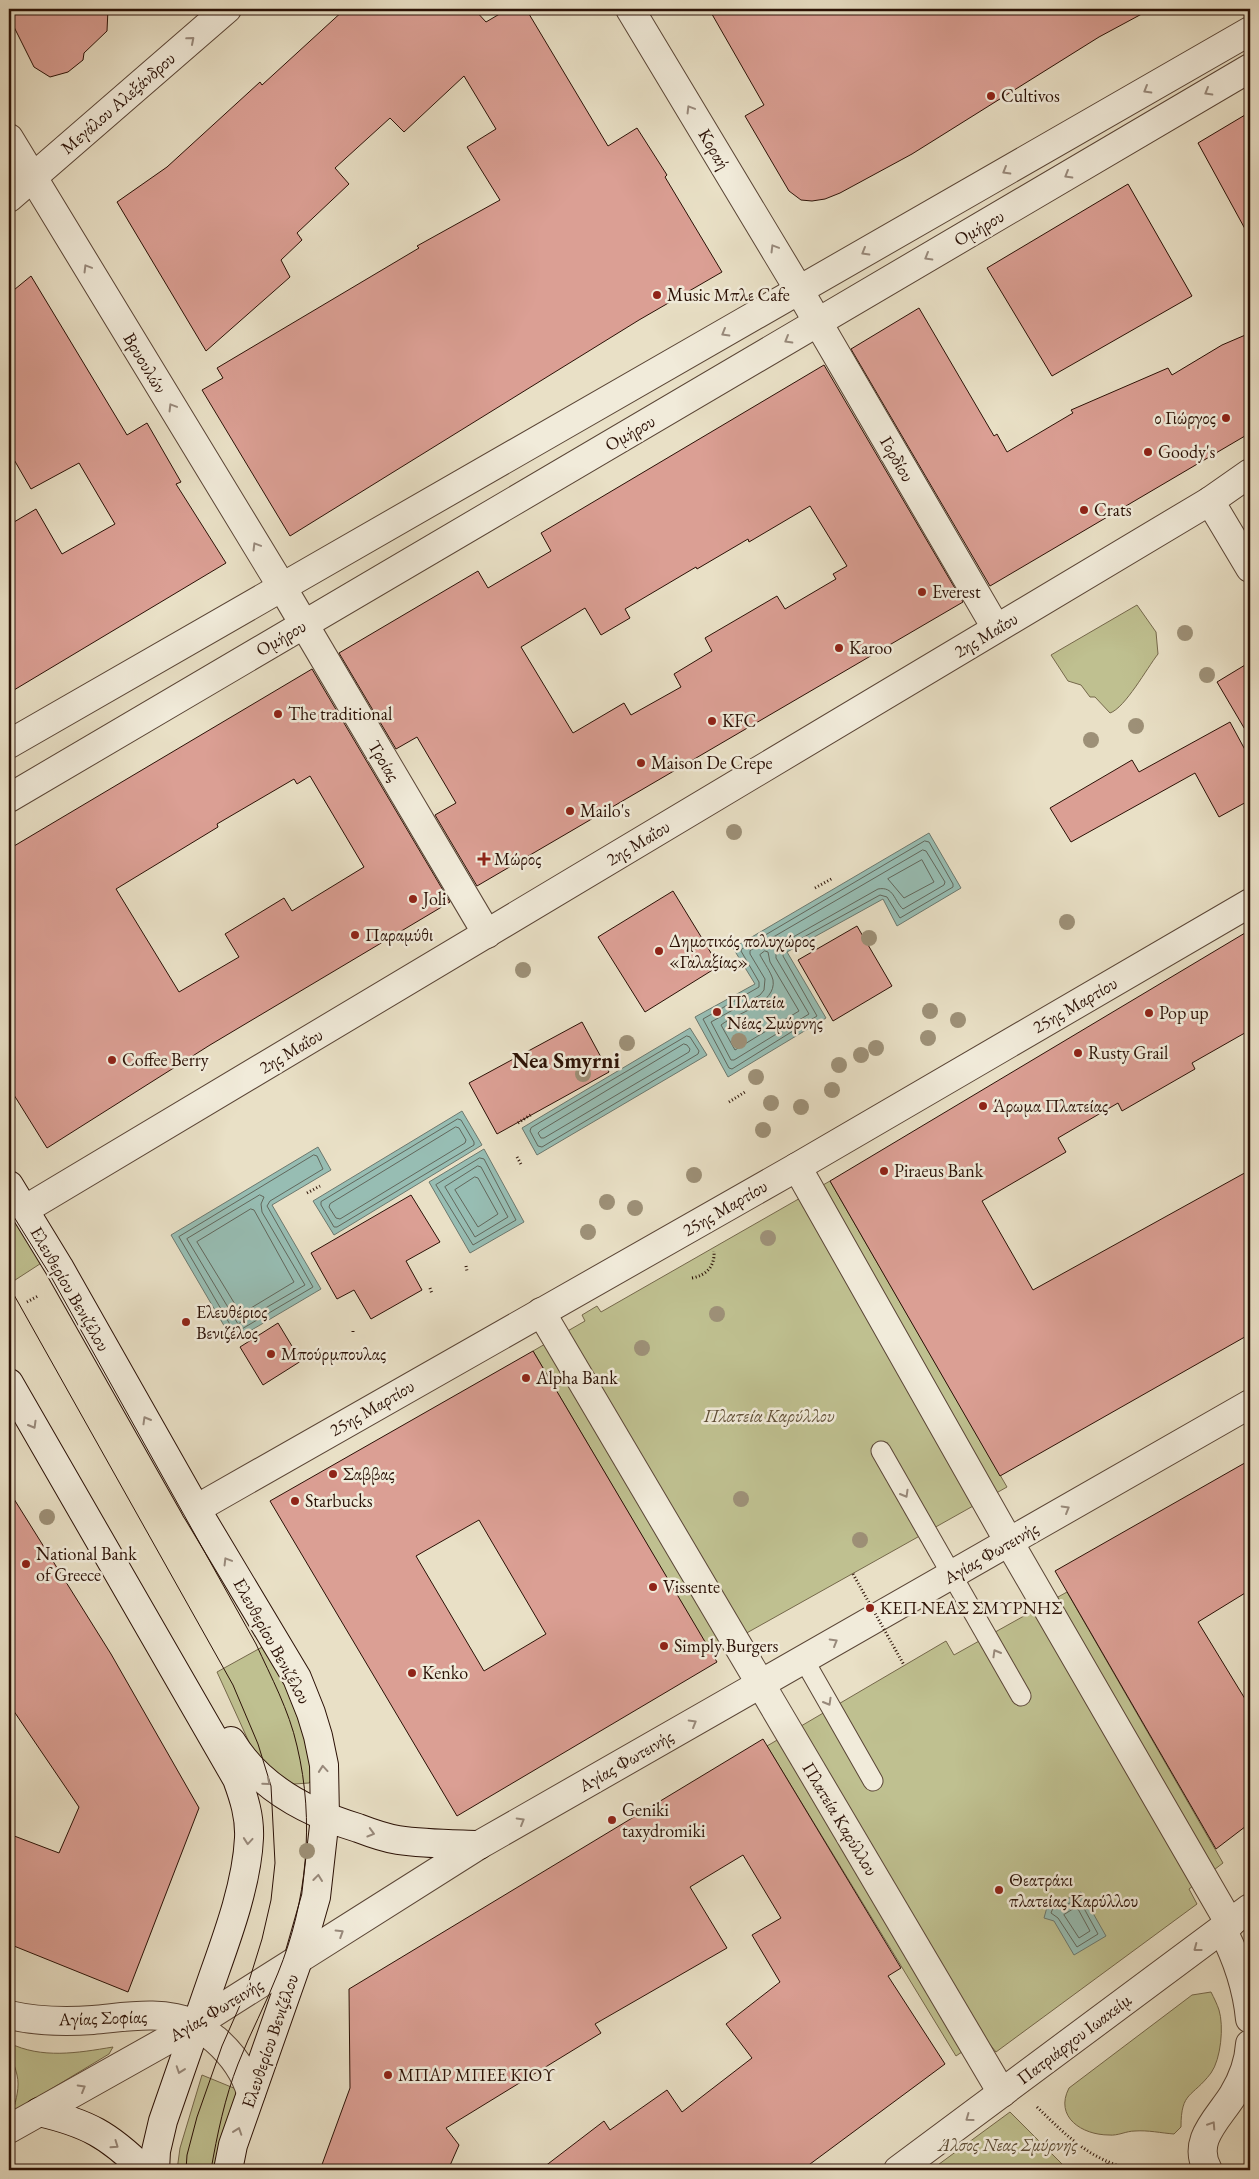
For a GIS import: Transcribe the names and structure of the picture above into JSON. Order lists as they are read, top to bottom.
{
  "streets": {
    "street": [
      "Μεγάλου Αλεξάνδρου",
      "Κοραή",
      "Ομήρου",
      "Βρυουλών",
      "Γορδίου",
      "2ης Μαΐου",
      "Τροίας",
      "25ης Μαρτίου",
      "Ελευθερίου Βενιζέλου",
      "Αγίας Φωτεινής",
      "Πλατεία Καρύλλου",
      "Αγίας Σοφίας",
      "Πατριάρχου Ιωακείμ"
    ]
  },
  "crossings": [
    ["Μεγάλου Αλεξάνδρου", "Βρυουλών"],
    ["Κοραή", "Ομήρου"],
    ["Κοραή", "Γορδίου"],
    ["Ομήρου", "Βρυουλών"],
    ["Ομήρου", "Γορδίου"],
    ["Ομήρου", "Τροίας"],
    ["Βρυουλών", "Τροίας"],
    ["Γορδίου", "2ης Μαΐου"],
    ["2ης Μαΐου", "Τροίας"],
    ["2ης Μαΐου", "Ελευθερίου Βενιζέλου"],
    ["25ης Μαρτίου", "Ελευθερίου Βενιζέλου"],
    ["25ης Μαρτίου", "Πλατεία Καρύλλου"],
    ["Ελευθερίου Βενιζέλου", "Αγίας Φωτεινής"],
    ["Ελευθερίου Βενιζέλου", "Αγίας Σοφίας"],
    ["Αγίας Φωτεινής", "Πλατεία Καρύλλου"],
    ["Αγίας Φωτεινής", "Αγίας Σοφίας"],
    ["Πλατεία Καρύλλου", "Πατριάρχου Ιωακείμ"]
  ],
  "one_way": [
    "Μεγάλου Αλεξάνδρου",
    "Κοραή",
    "Ομήρου",
    "Βρυουλών",
    "Αγίας Φωτεινής",
    "Πατριάρχου Ιωακείμ"
  ],
  "districts": ["Nea Smyrni"],
  "parks": ["Πλατεία Καρύλλου", "Άλσος Νεας Σμύρνης"],
  "places": {
    "other": [
      "Cultivos",
      "Music Μπλε Cafe",
      "ο Γιώργος",
      "Goody's",
      "Crats",
      "Everest",
      "Karoo",
      "The traditional",
      "KFC",
      "Maison De Crepe",
      "Mailo's",
      "Joli",
      "Παραμύθι",
      "Δημοτικός πολυχώρος «Γαλαξίας»",
      "Πλατεία Νέας Σμύρνης",
      "Pop up",
      "Rusty Grail",
      "Coffee Berry",
      "Άρωμα Πλατείας",
      "Piraeus Bank",
      "Ελευθέριος Βενιζέλος",
      "Μπούρμπουλας",
      "Alpha Bank",
      "Σαββας",
      "Starbucks",
      "National Bank of Greece",
      "Vissente",
      "ΚΕΠ ΝΕΑΣ ΣΜΥΡΝΗΣ",
      "Simply Burgers",
      "Kenko",
      "Geniki taxydromiki",
      "Θεατράκι πλατείας Καρύλλου",
      "ΜΠΑΡ ΜΠΕΕ ΚΙΟΥ"
    ],
    "health": ["Μώρος"]
  }
}
